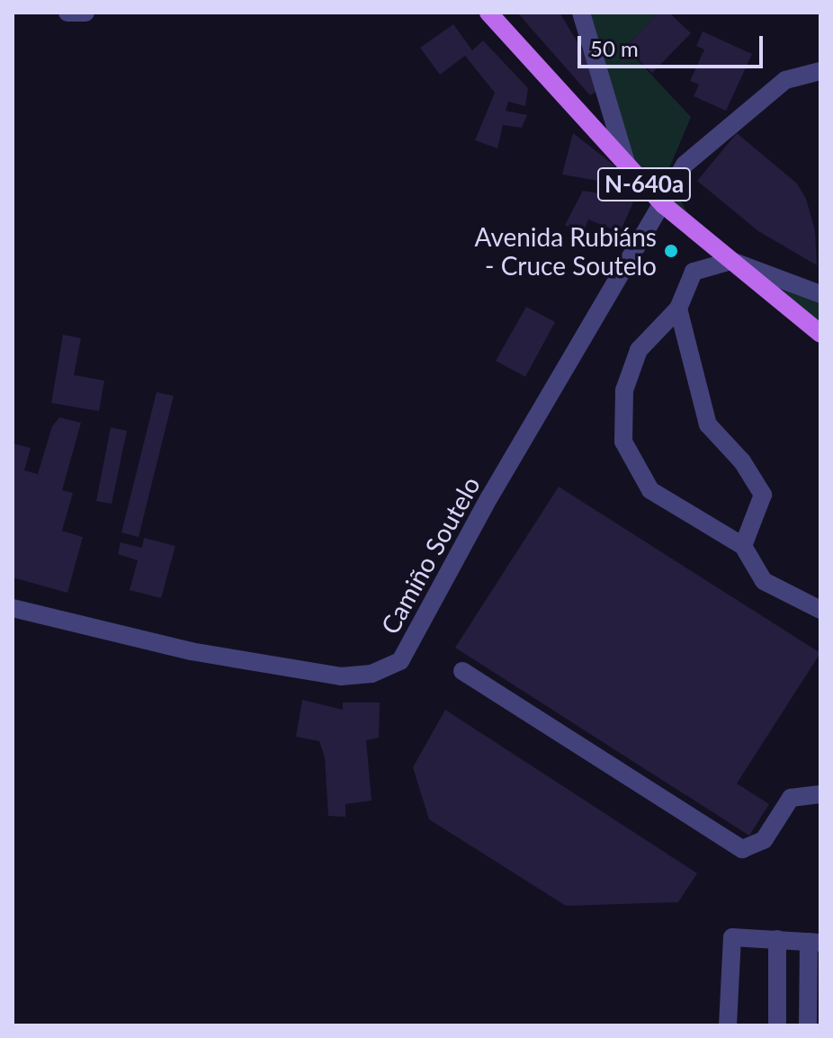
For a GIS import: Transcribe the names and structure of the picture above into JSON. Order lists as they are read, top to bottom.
{
  "streets": {
    "main road": ["N-640a"],
    "street": ["Camiño Soutelo"]
  },
  "crossings": [
    ["N-640a", "Camiño Soutelo"]
  ],
  "places": ["Avenida Rubiáns - Cruce Soutelo"],
  "scale_bar": "50 m"
}
